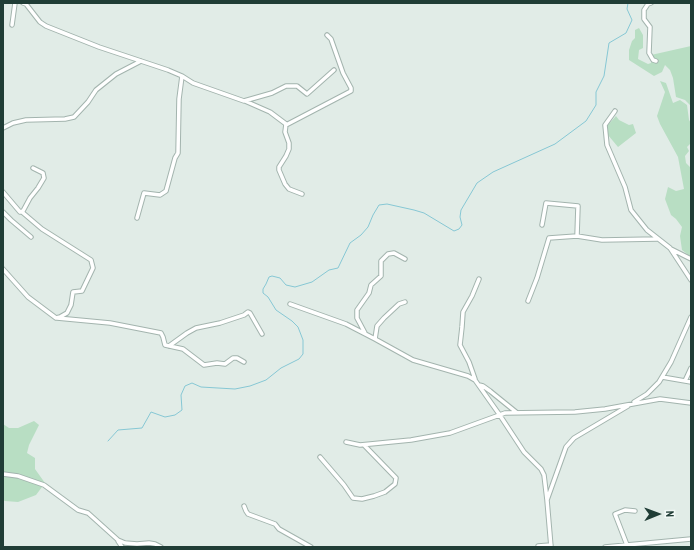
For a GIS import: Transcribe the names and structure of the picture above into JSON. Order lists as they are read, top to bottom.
{
  "north": "right"
}
